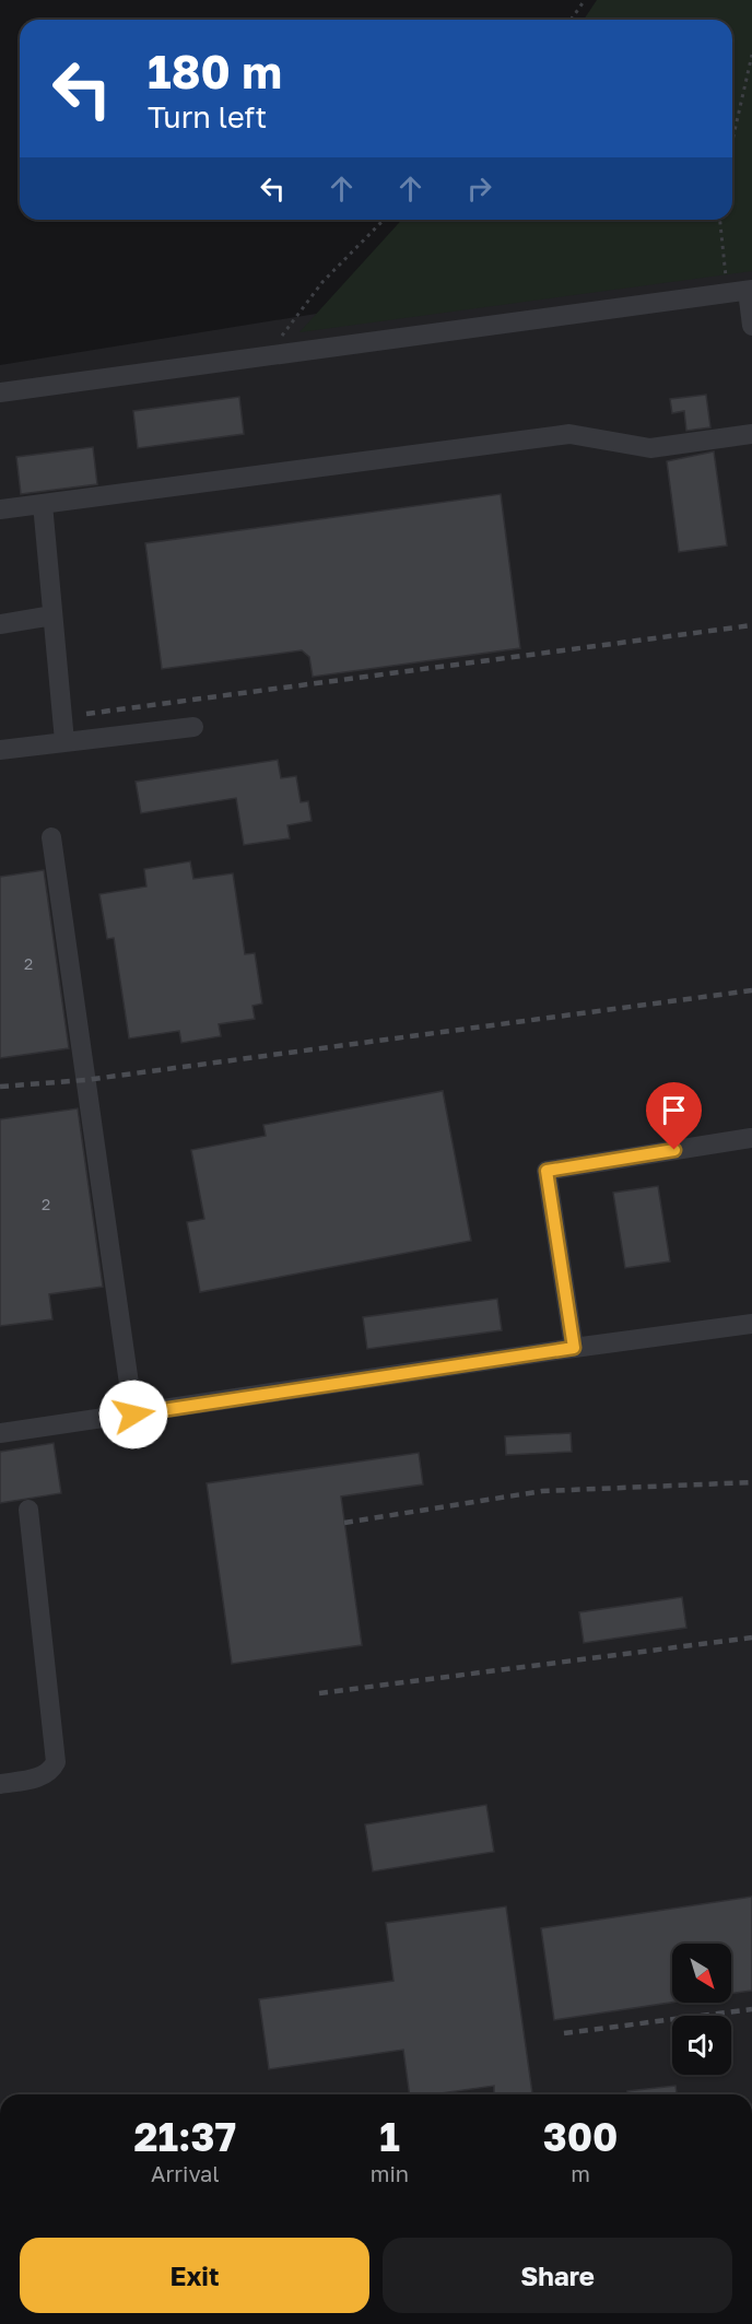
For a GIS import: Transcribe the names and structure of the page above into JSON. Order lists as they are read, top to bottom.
{
  "house_numbers": ["2", "2"],
  "north": "bottom right",
  "page": {
    "turn": ["180 m", "Turn left"],
    "eta": [
      "21:37",
      "Arrival",
      "1",
      "min",
      "300",
      "m"
    ],
    "buttons": ["Exit", "Share"]
  }
}
